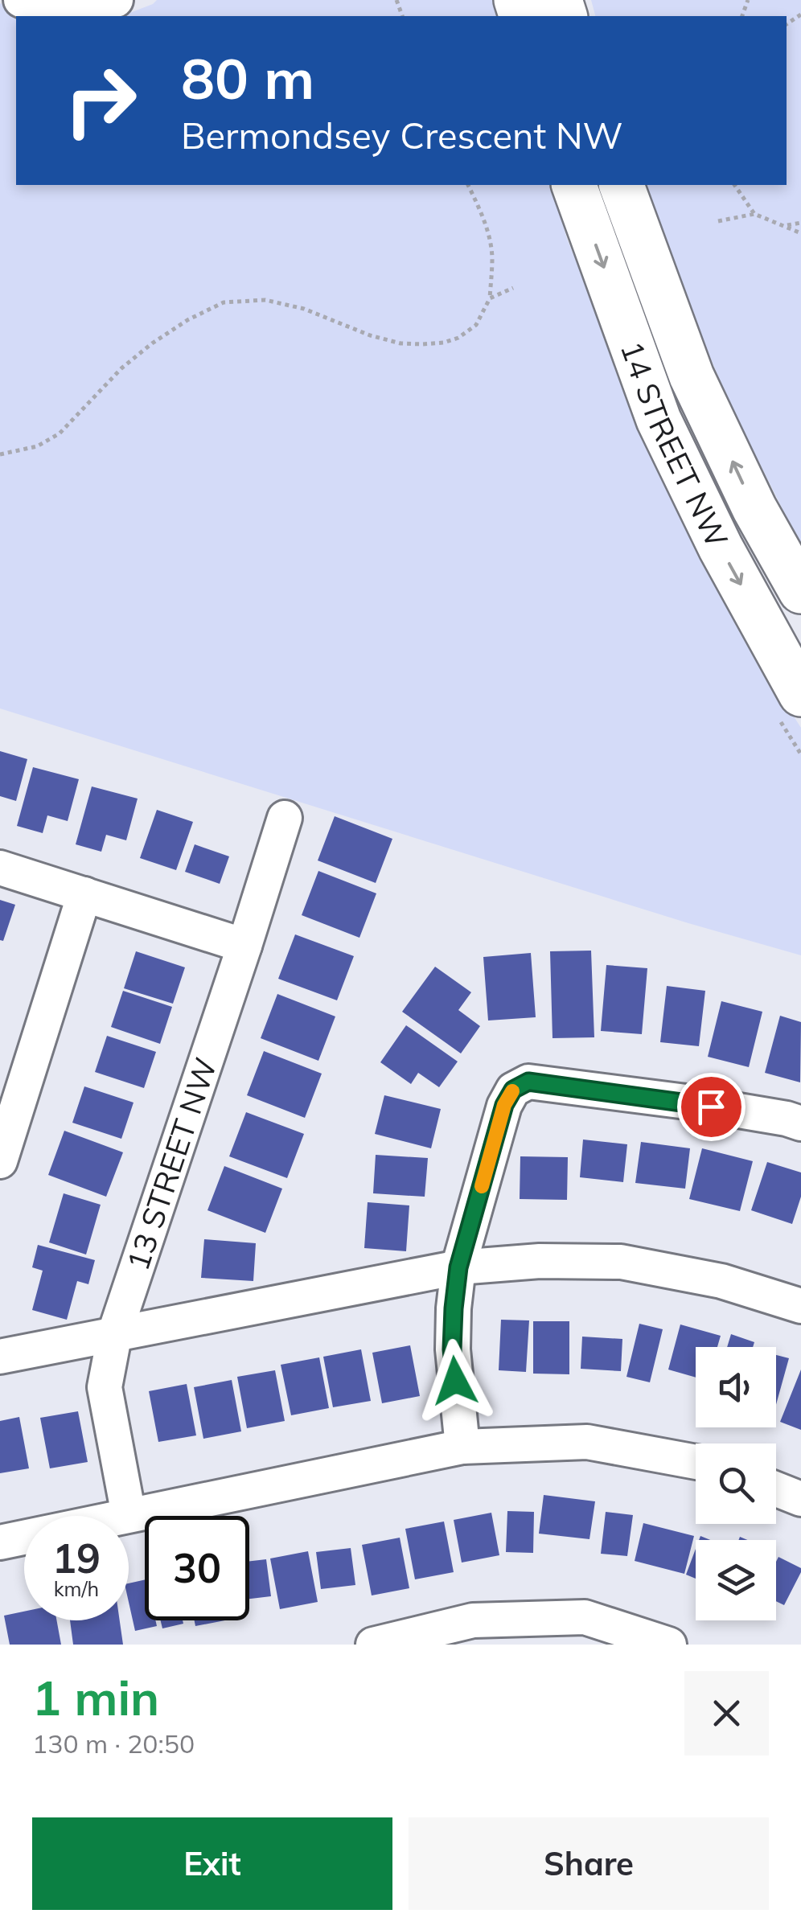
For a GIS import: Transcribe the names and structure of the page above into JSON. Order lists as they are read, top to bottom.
{
  "streets": {
    "main road": ["14 STREET NW"],
    "street": ["13 STREET NW"]
  },
  "page": {
    "turn": ["80 m", "Bermondsey Crescent NW"],
    "speed": "19 km/h",
    "limit": "30",
    "heading": ["1 min", "130 m · 20:50"],
    "buttons": ["Exit", "Share"]
  }
}
